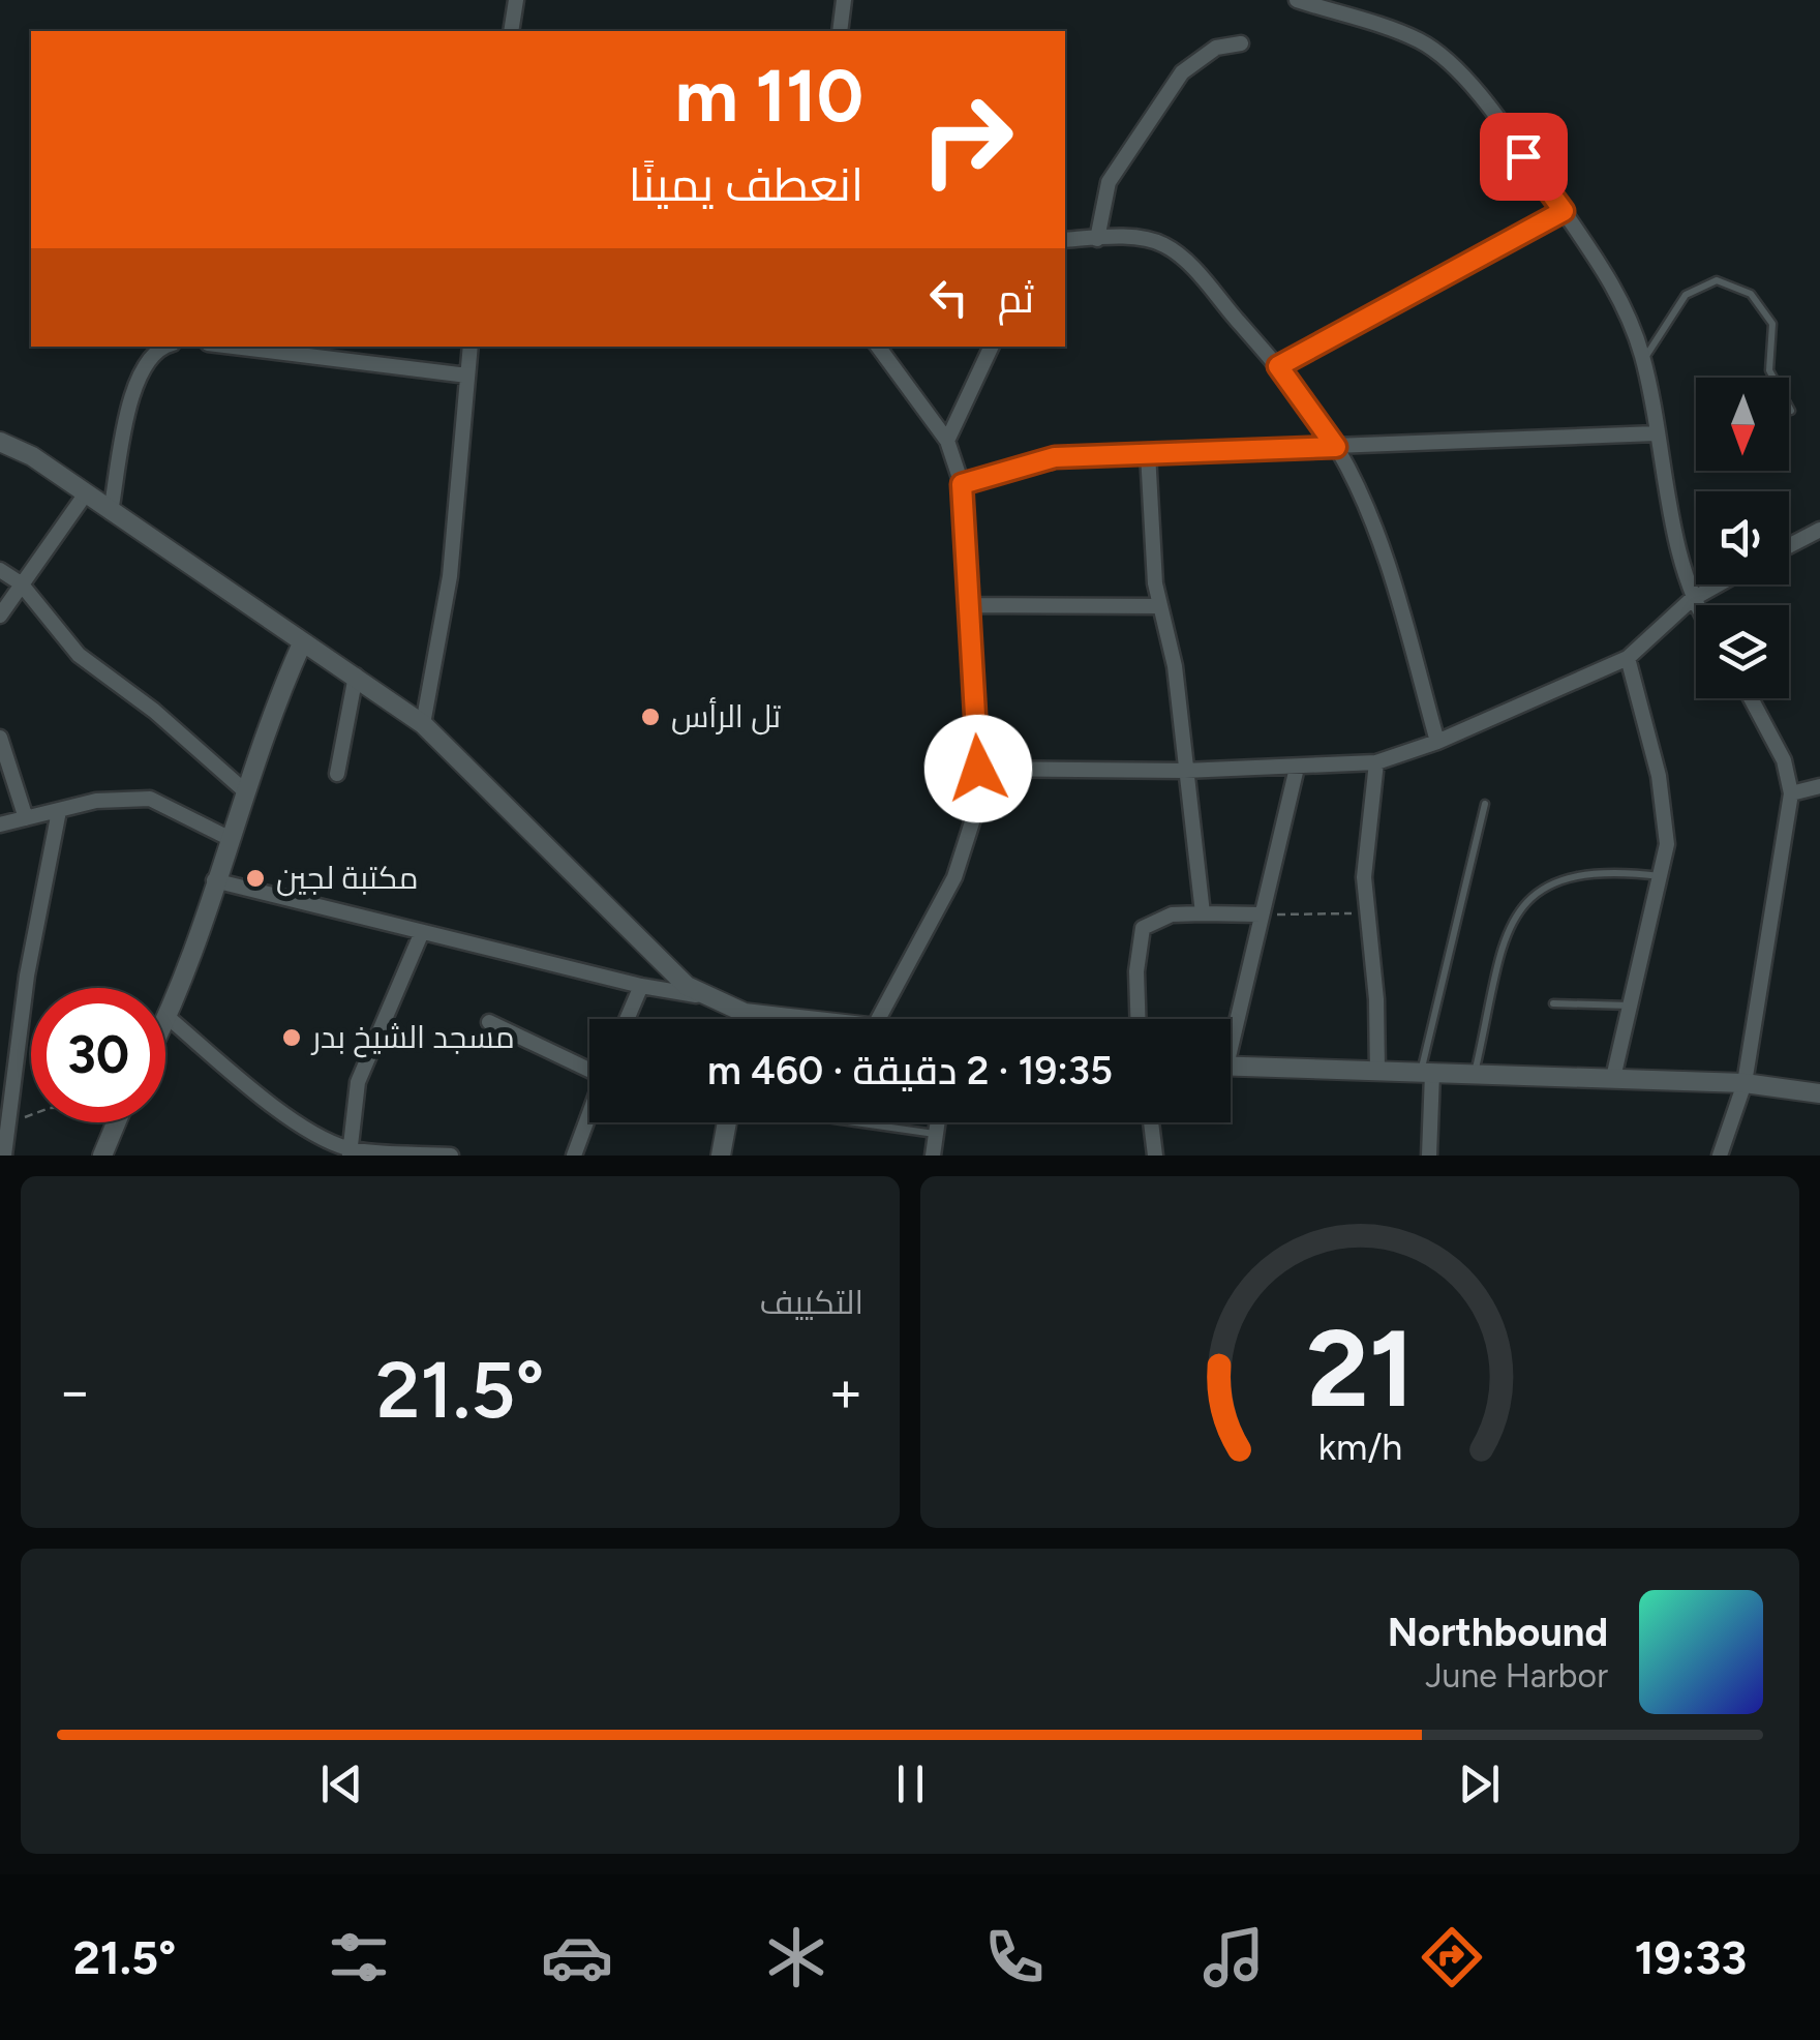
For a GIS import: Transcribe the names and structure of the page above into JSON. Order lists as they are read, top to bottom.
{
  "places": ["تل الرأس", "مكتبة لجين", "مسجد الشيخ بدر"],
  "north": "bottom",
  "page": {
    "turn": ["110 m", "انعطف يمينًا"],
    "then": "ثم",
    "limit": "30",
    "trip": "19:35 · 2 دقيقة · 460 m",
    "tile": "التكييف",
    "heat": ["−", "21.5°", "+"],
    "song": ["Northbound", "June Harbor"],
    "tabs": ["19:33", "21.5°"],
    "gauge": ["21", "km/h"]
  }
}
